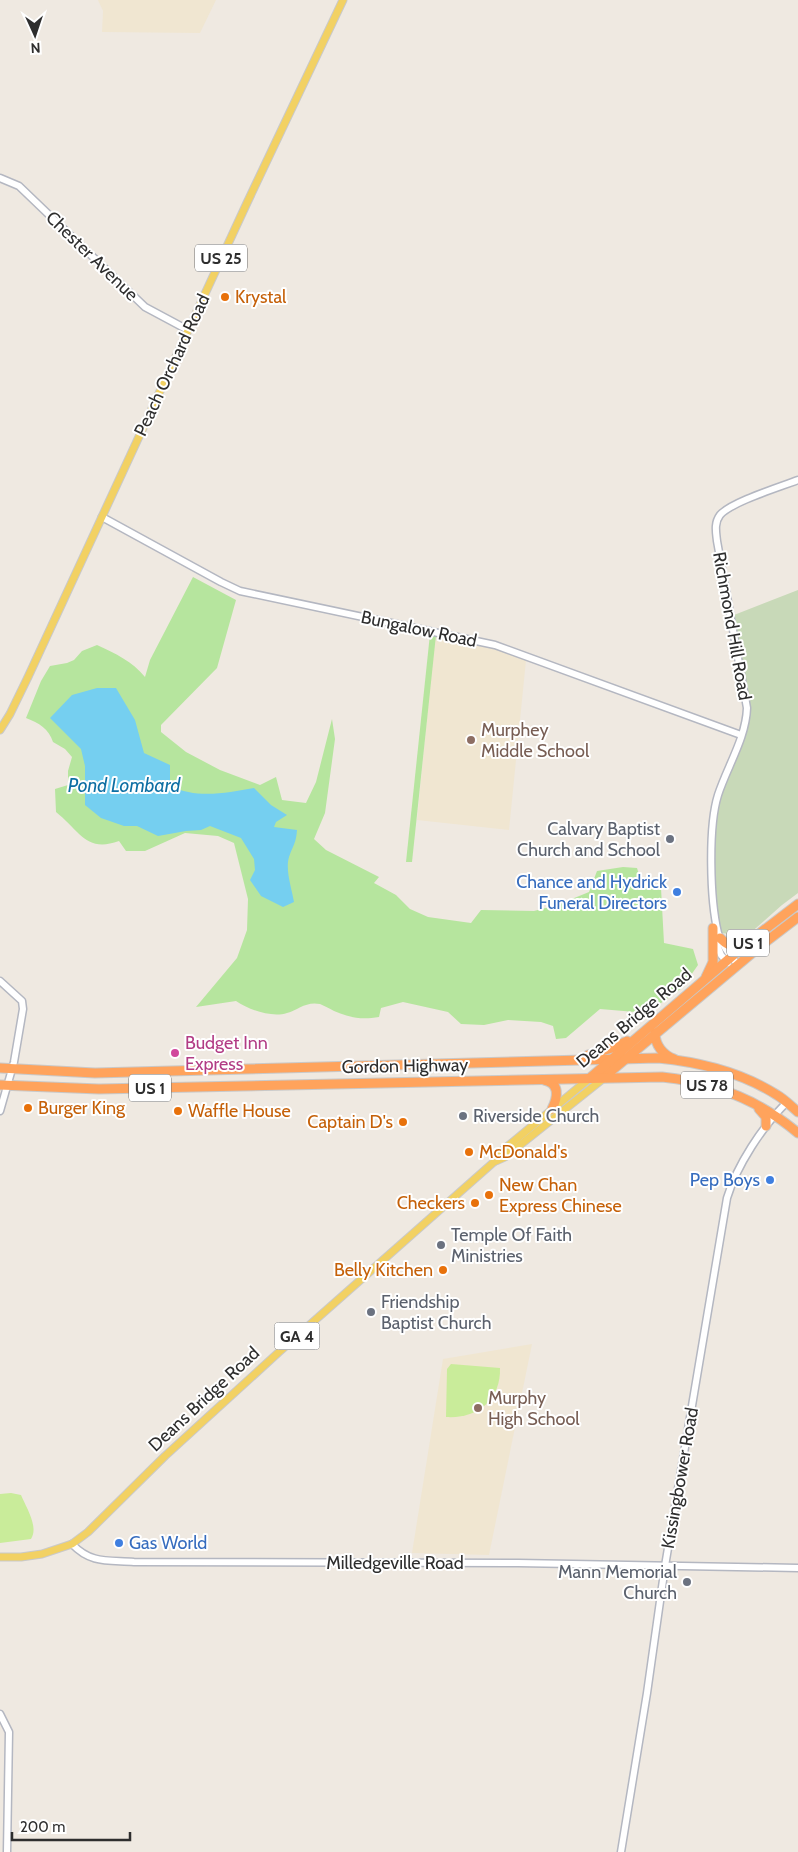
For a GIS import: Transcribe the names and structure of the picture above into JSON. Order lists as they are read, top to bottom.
{
  "streets": {
    "highway": [
      "US 1",
      "Deans Bridge Road",
      "Gordon Highway",
      "US 78",
      "GA 4"
    ],
    "main road": ["US 25", "Peach Orchard Road"],
    "street": [
      "Chester Avenue",
      "Richmond Hill Road",
      "Bungalow Road",
      "Kissingbower Road",
      "Milledgeville Road"
    ]
  },
  "crossings": [
    ["Chester Avenue", "Peach Orchard Road"],
    ["Peach Orchard Road", "Bungalow Road"],
    ["Richmond Hill Road", "Bungalow Road"],
    ["Richmond Hill Road", "Deans Bridge Road"],
    ["US 1", "Deans Bridge Road"],
    ["US 1", "Gordon Highway"],
    ["Deans Bridge Road", "Gordon Highway"],
    ["Deans Bridge Road", "GA 4"],
    ["Deans Bridge Road", "Milledgeville Road"],
    ["Gordon Highway", "Kissingbower Road"],
    ["GA 4", "Milledgeville Road"],
    ["Kissingbower Road", "Milledgeville Road"]
  ],
  "water": ["Pond Lombard"],
  "places": [
    "Krystal",
    "Murphey Middle School",
    "Calvary Baptist Church and School",
    "Chance and Hydrick Funeral Directors",
    "Budget Inn Express",
    "Burger King",
    "Waffle House",
    "Riverside Church",
    "Captain D's",
    "McDonald's",
    "Pep Boys",
    "New Chan Express Chinese",
    "Checkers",
    "Temple Of Faith Ministries",
    "Belly Kitchen",
    "Friendship Baptist Church",
    "Murphy High School",
    "Gas World",
    "Mann Memorial Church"
  ],
  "scale_bar": "200 m",
  "north": "bottom"
}
